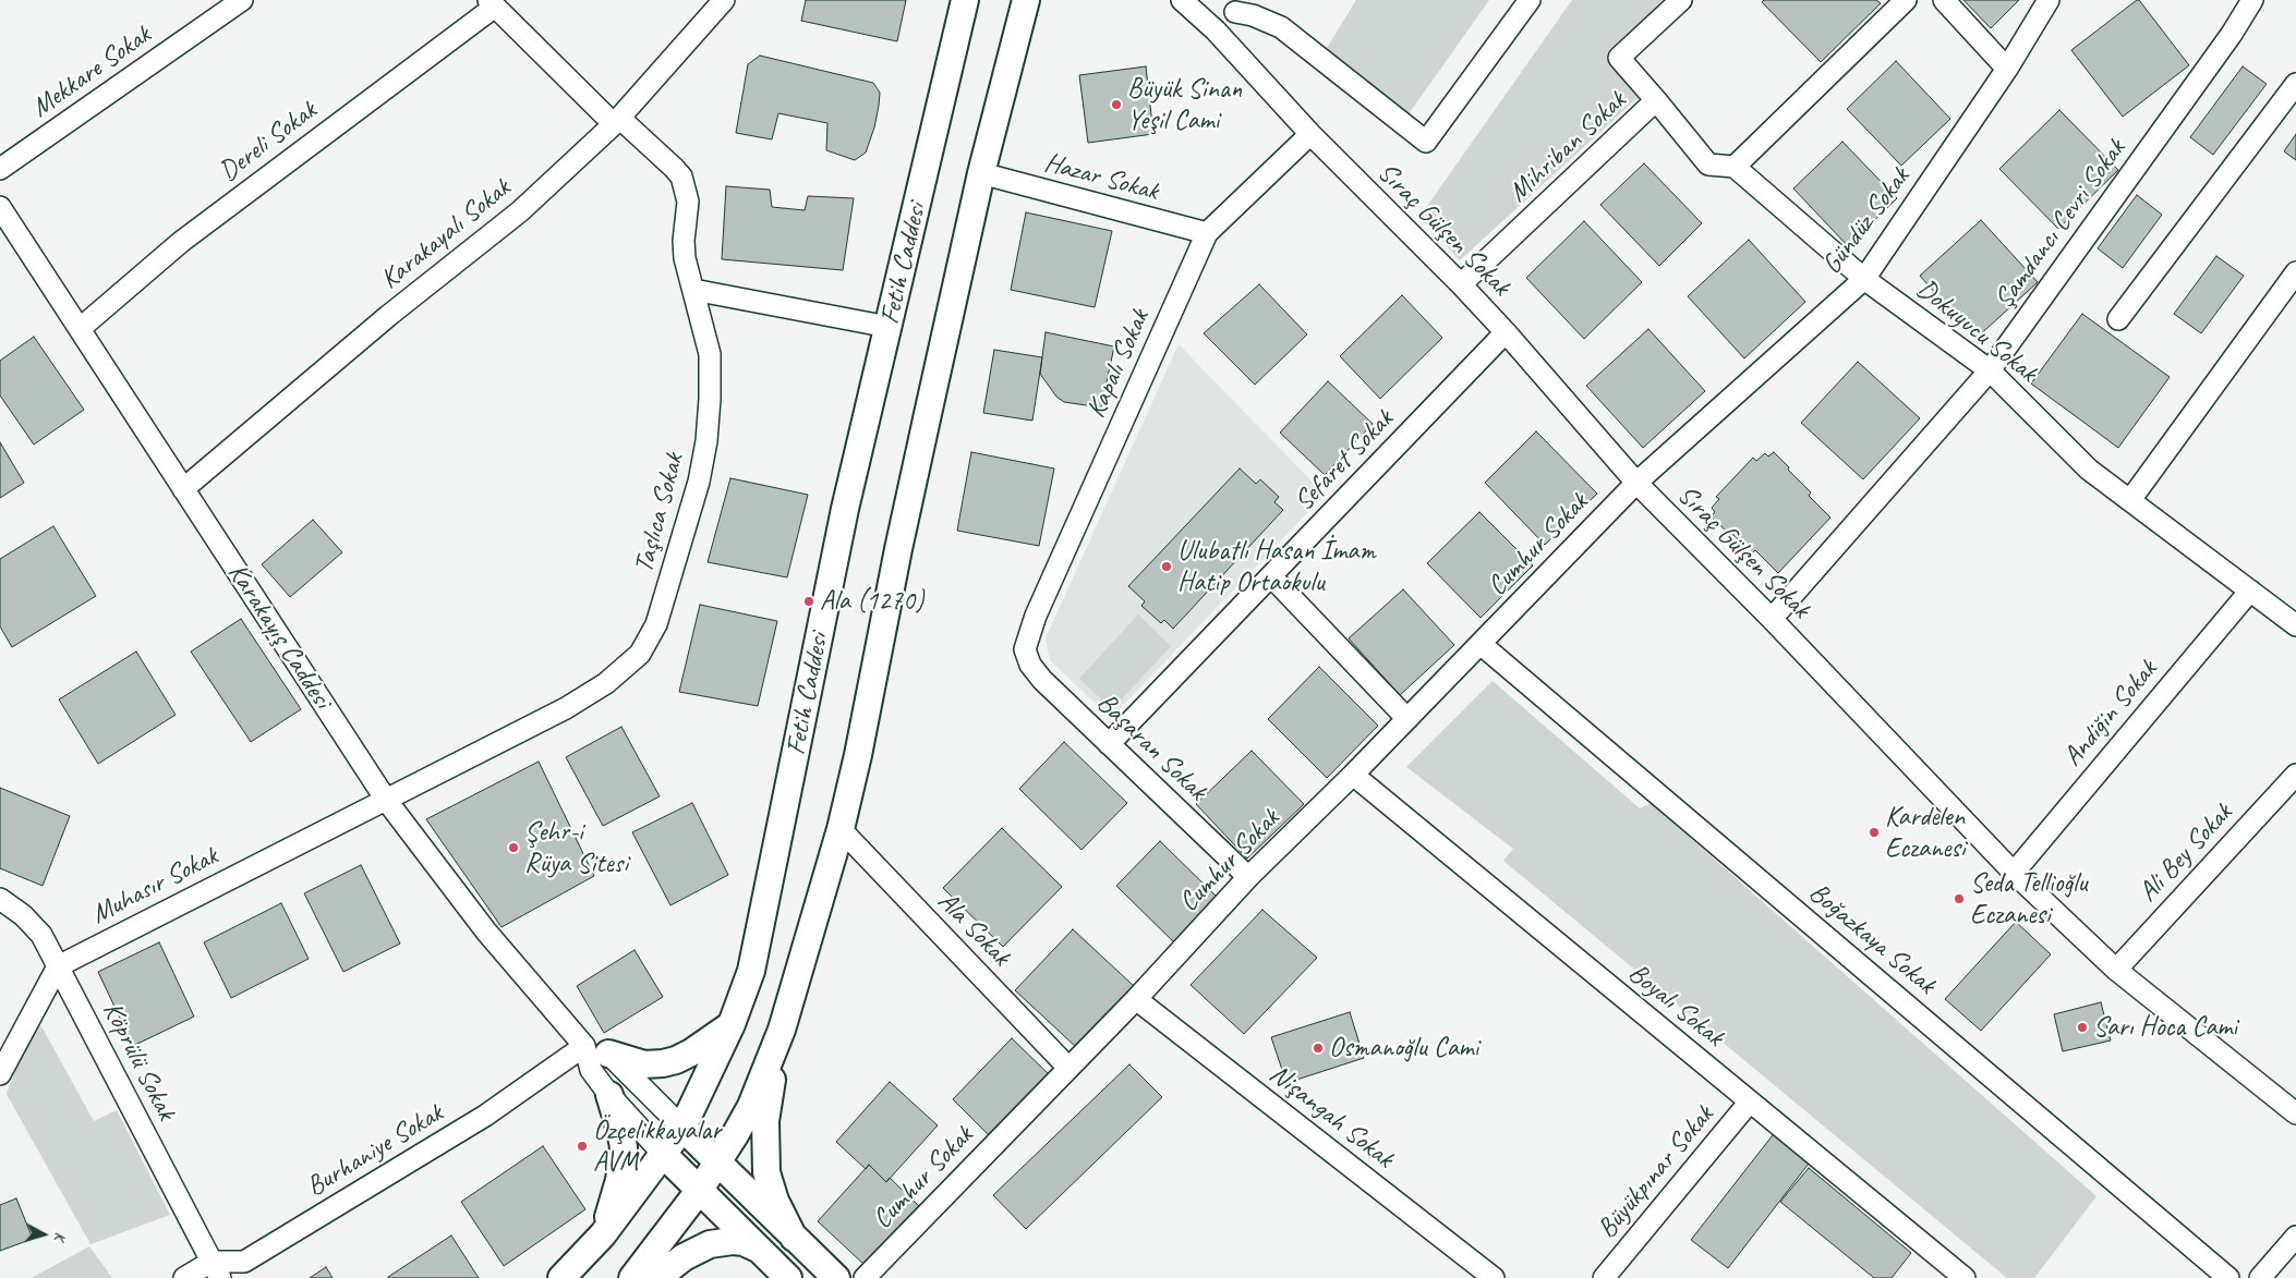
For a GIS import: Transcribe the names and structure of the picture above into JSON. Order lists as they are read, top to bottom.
{
  "streets": {
    "main road": ["Fetih Caddesi", "Karakayış Caddesi"],
    "street": [
      "Mekkare Sokak",
      "Dereli Sokak",
      "Mihriban Sokak",
      "Hazar Sokak",
      "Gündüz Sokak",
      "Şamdancı Cevri Sokak",
      "Sıraç Gülşen Sokak",
      "Karakayalı Sokak",
      "Dokuyucu Sokak",
      "Kapalı Sokak",
      "Sefaret Sokak",
      "Taşlıca Sokak",
      "Cumhur Sokak",
      "Andiğin Sokak",
      "Başaran Sokak",
      "Ali Bey Sokak",
      "Muhasır Sokak",
      "Ala Sokak",
      "Boğazkaya Sokak",
      "Boyalı Sokak",
      "Köprülü Sokak",
      "Nişangah Sokak",
      "Burhaniye Sokak",
      "Büyükpınar Sokak"
    ]
  },
  "crossings": [
    ["Dereli Sokak", "Taşlıca Sokak"],
    ["Dereli Sokak", "Karakayış Caddesi"],
    ["Mihriban Sokak", "Sıraç Gülşen Sokak"],
    ["Hazar Sokak", "Fetih Caddesi"],
    ["Hazar Sokak", "Kapalı Sokak"],
    ["Gündüz Sokak", "Sıraç Gülşen Sokak"],
    ["Gündüz Sokak", "Dokuyucu Sokak"],
    ["Gündüz Sokak", "Cumhur Sokak"],
    ["Şamdancı Cevri Sokak", "Sıraç Gülşen Sokak"],
    ["Şamdancı Cevri Sokak", "Dokuyucu Sokak"],
    ["Sıraç Gülşen Sokak", "Kapalı Sokak"],
    ["Sıraç Gülşen Sokak", "Sefaret Sokak"],
    ["Sıraç Gülşen Sokak", "Cumhur Sokak"],
    ["Sıraç Gülşen Sokak", "Andiğin Sokak"],
    ["Sıraç Gülşen Sokak", "Ali Bey Sokak"],
    ["Karakayalı Sokak", "Taşlıca Sokak"],
    ["Karakayalı Sokak", "Karakayış Caddesi"],
    ["Fetih Caddesi", "Karakayış Caddesi"],
    ["Fetih Caddesi", "Ala Sokak"],
    ["Dokuyucu Sokak", "Andiğin Sokak"],
    ["Kapalı Sokak", "Başaran Sokak"],
    ["Sefaret Sokak", "Başaran Sokak"],
    ["Taşlıca Sokak", "Karakayış Caddesi"],
    ["Taşlıca Sokak", "Muhasır Sokak"],
    ["Cumhur Sokak", "Başaran Sokak"],
    ["Cumhur Sokak", "Ala Sokak"],
    ["Cumhur Sokak", "Boğazkaya Sokak"],
    ["Cumhur Sokak", "Boyalı Sokak"],
    ["Cumhur Sokak", "Nişangah Sokak"],
    ["Karakayış Caddesi", "Muhasır Sokak"],
    ["Karakayış Caddesi", "Burhaniye Sokak"],
    ["Muhasır Sokak", "Köprülü Sokak"],
    ["Boyalı Sokak", "Büyükpınar Sokak"],
    ["Köprülü Sokak", "Burhaniye Sokak"]
  ],
  "places": [
    "Büyük Sinan Yeşil Cami",
    "Ulubatlı Hasan İmam Hatip Ortaokulu",
    "Ala (1270)",
    "Kardelen Eczanesi",
    "Şehr-i Rüya Sitesi",
    "Seda Tellioğlu Eczanesi",
    "Sarı Hoca Cami",
    "Osmanoğlu Cami",
    "Özçelikkayalar AVM"
  ],
  "north": "right"
}
